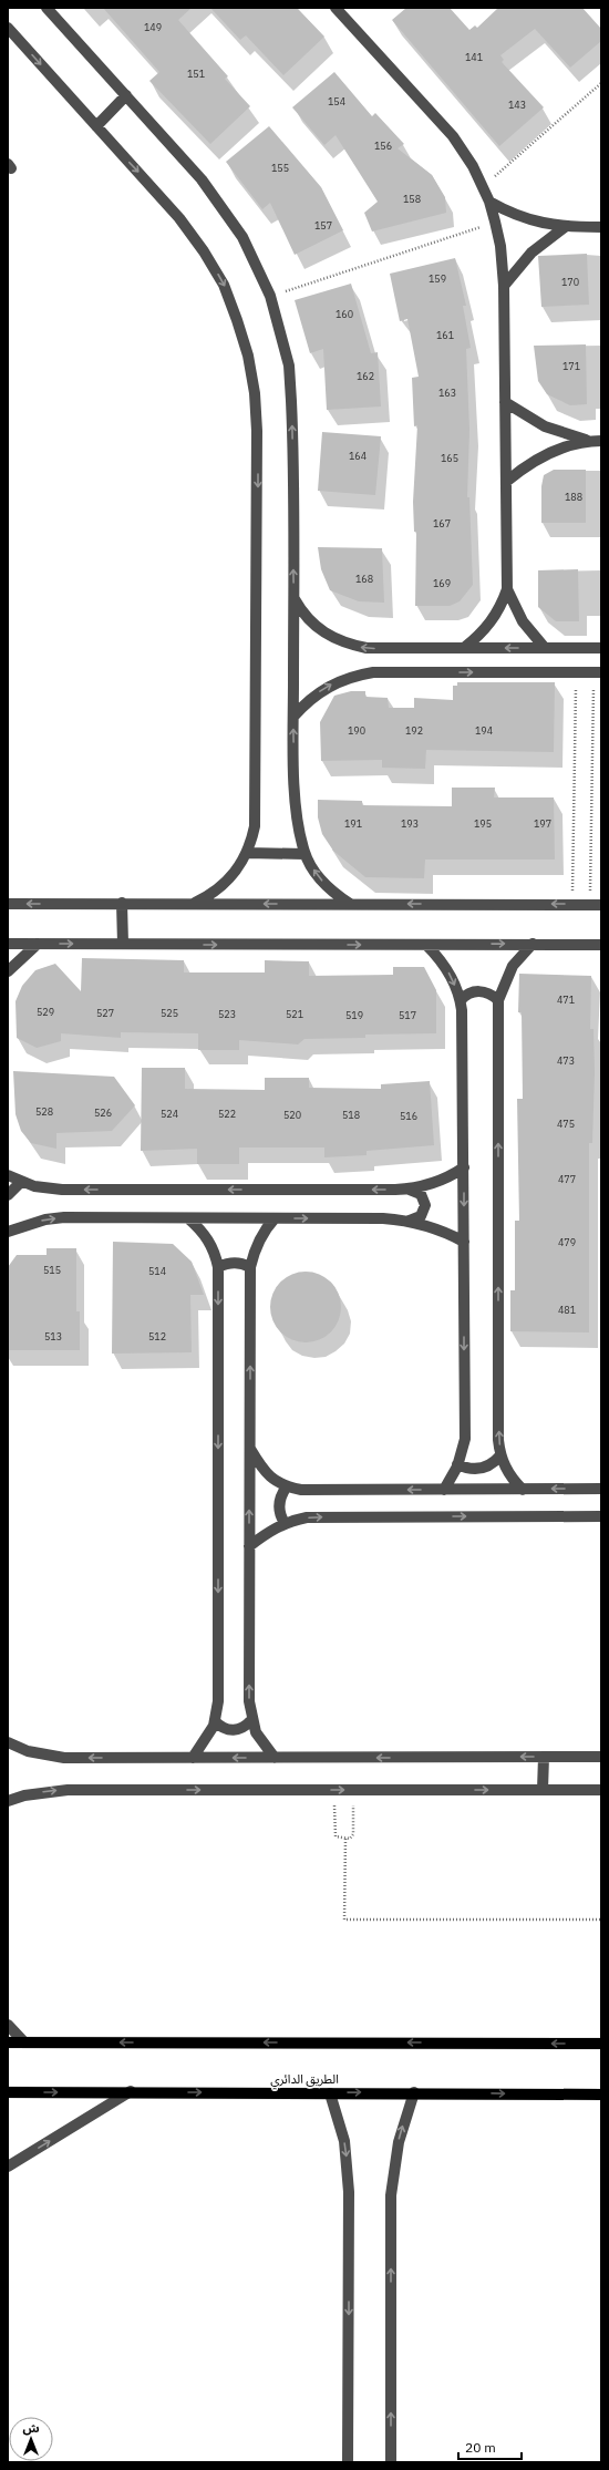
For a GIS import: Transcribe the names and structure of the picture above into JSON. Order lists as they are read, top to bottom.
{
  "streets": {
    "main road": ["الطريق الدائري"]
  },
  "house_numbers": [
    "149",
    "141",
    "151",
    "154",
    "143",
    "156",
    "155",
    "158",
    "157",
    "159",
    "170",
    "160",
    "161",
    "171",
    "162",
    "163",
    "164",
    "165",
    "188",
    "167",
    "168",
    "169",
    "190",
    "192",
    "194",
    "191",
    "193",
    "195",
    "197",
    "471",
    "529",
    "527",
    "525",
    "523",
    "521",
    "519",
    "517",
    "473",
    "528",
    "526",
    "524",
    "522",
    "520",
    "518",
    "516",
    "475",
    "477",
    "479",
    "515",
    "514",
    "481",
    "513",
    "512"
  ],
  "scale_bar": "20 m",
  "north": "top"
}
